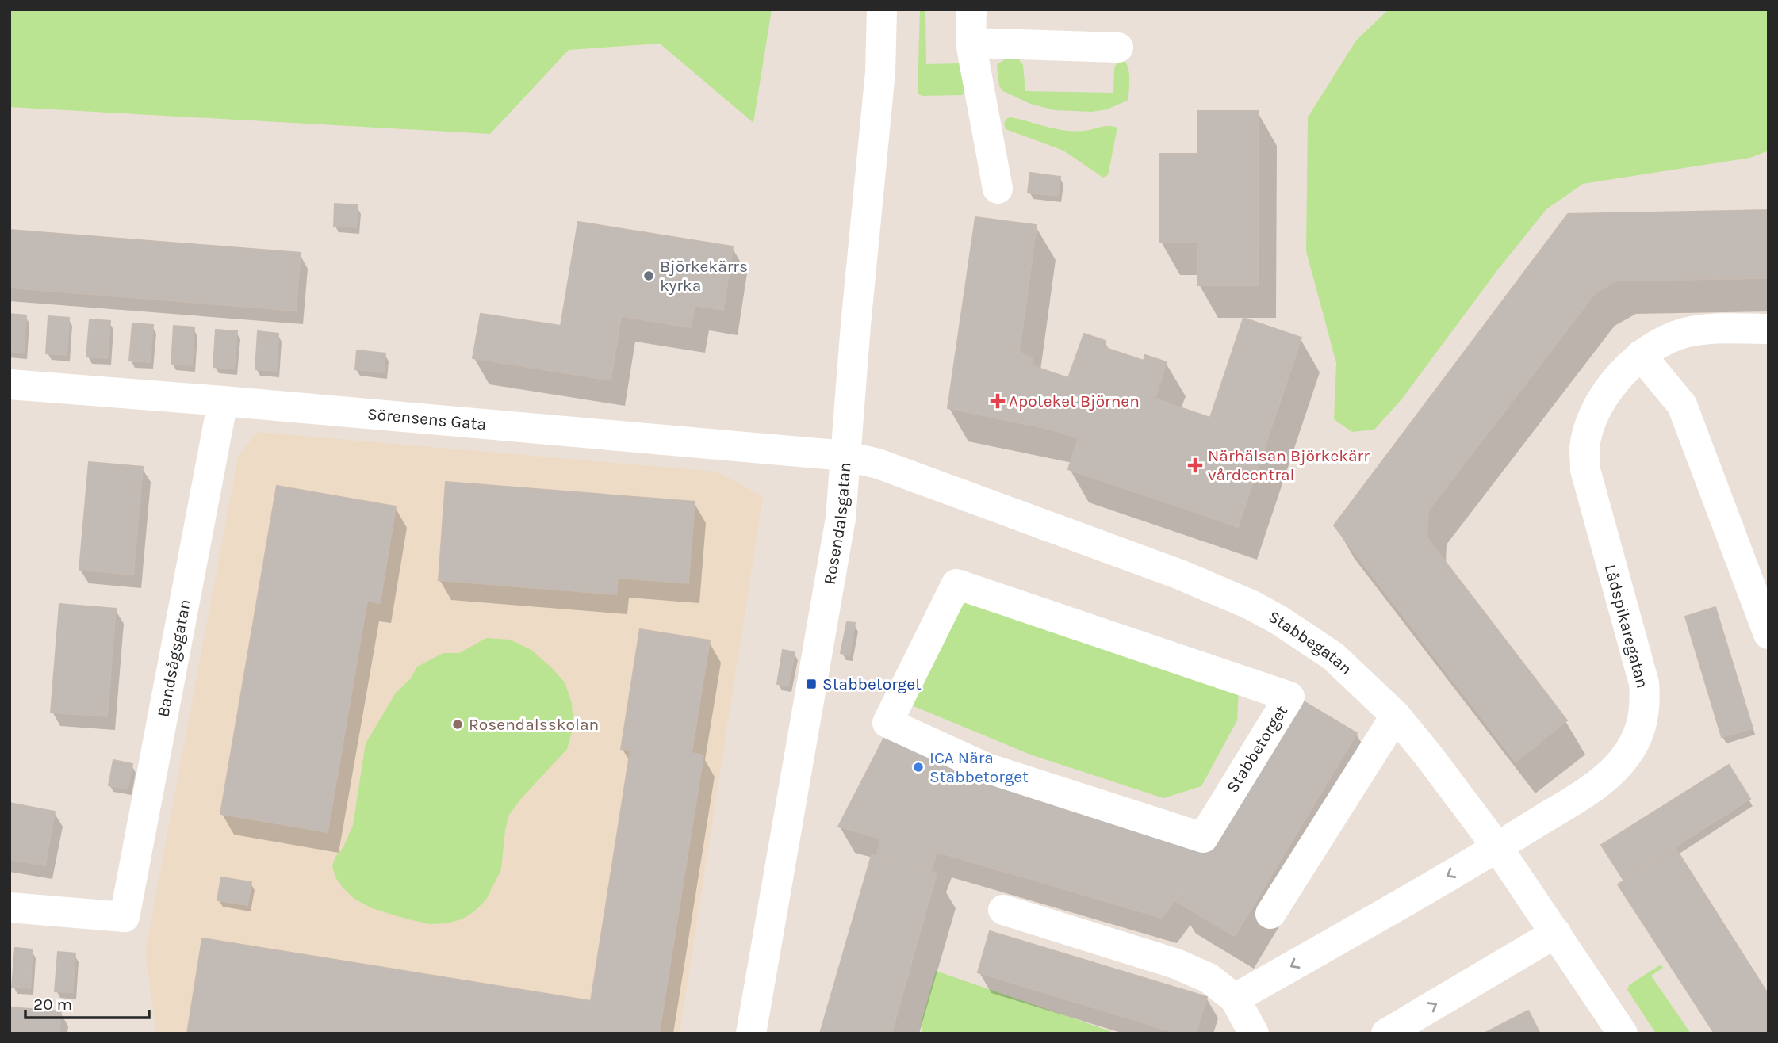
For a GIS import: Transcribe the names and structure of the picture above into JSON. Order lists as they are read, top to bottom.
{
  "streets": {
    "street": [
      "Sörensens Gata",
      "Rosendalsgatan",
      "Lådspikaregatan",
      "Stabbegatan",
      "Bandsågsgatan",
      "Stabbetorget"
    ]
  },
  "crossings": [
    ["Sörensens Gata", "Rosendalsgatan"],
    ["Sörensens Gata", "Stabbegatan"],
    ["Sörensens Gata", "Bandsågsgatan"],
    ["Rosendalsgatan", "Stabbegatan"],
    ["Lådspikaregatan", "Stabbegatan"]
  ],
  "places": {
    "other": ["Björkekärrs kyrka", "Rosendalsskolan", "ICA Nära Stabbetorget"],
    "health": ["Apoteket Björnen", "Närhälsan Björkekärr vårdcentral"],
    "transit": ["Stabbetorget"]
  },
  "scale_bar": "20 m"
}
